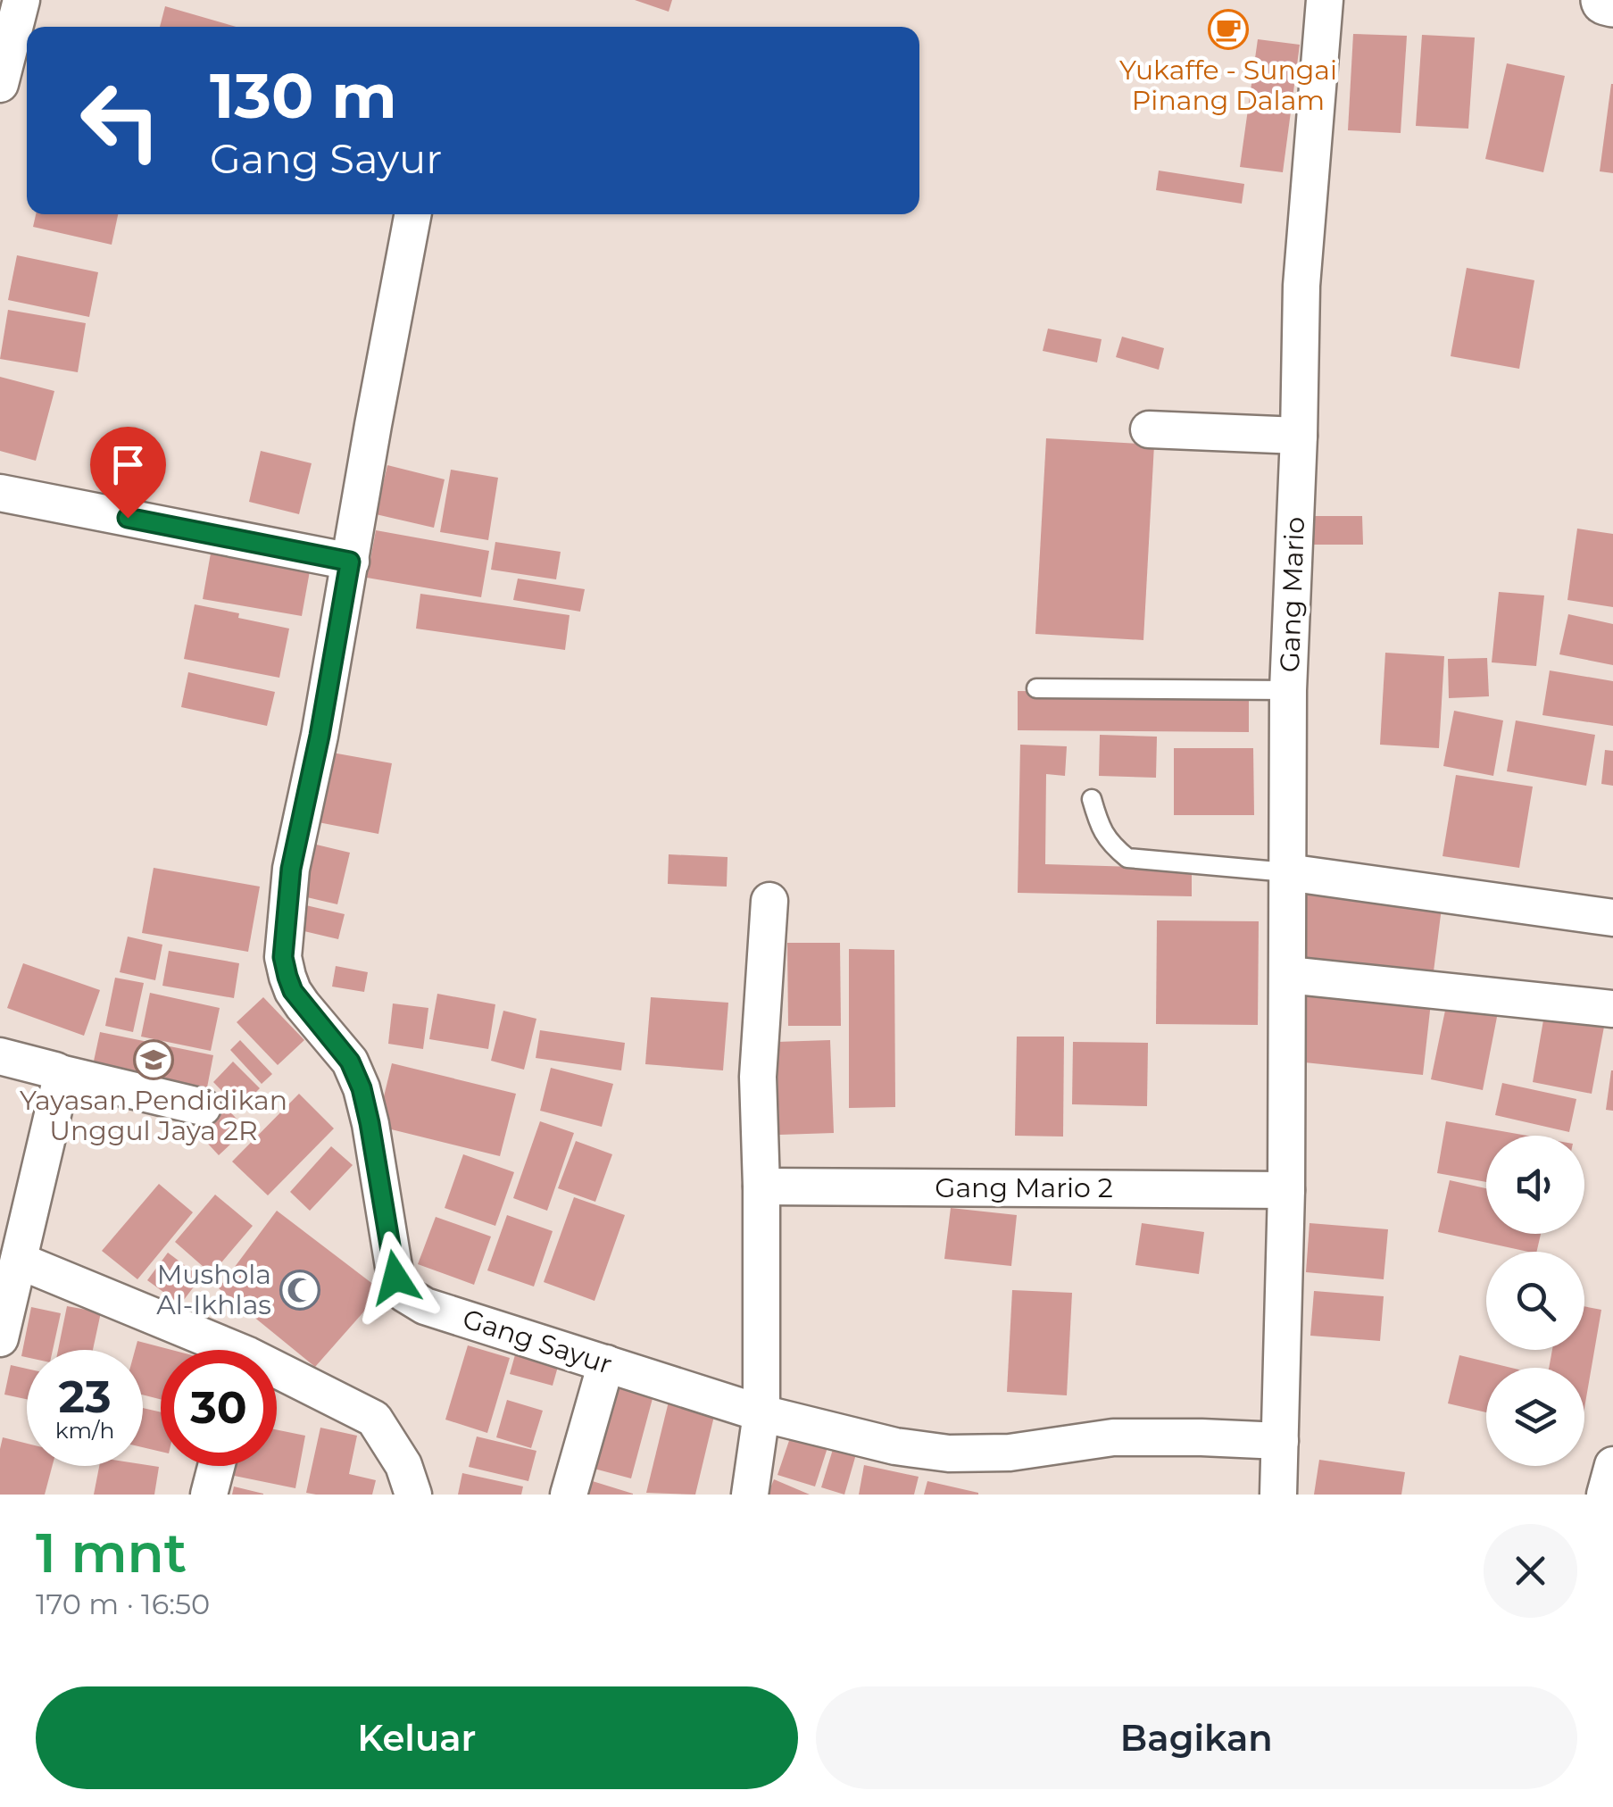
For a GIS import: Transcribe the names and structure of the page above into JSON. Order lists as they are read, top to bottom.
{
  "streets": {
    "street": ["Gang Mario", "Gang Mario 2", "Gang Sayur"]
  },
  "crossings": [
    ["Gang Mario", "Gang Mario 2"],
    ["Gang Mario", "Gang Sayur"]
  ],
  "places": {
    "cafe": ["Yukaffe - Sungai Pinang Dalam"],
    "school or university": ["Yayasan Pendidikan Unggul Jaya 2R"],
    "mosque": ["Mushola Al-Ikhlas"]
  },
  "page": {
    "turn": ["130 m", "Gang Sayur"],
    "speed": "23 km/h",
    "limit": "30",
    "heading": ["1 mnt", "170 m · 16:50"],
    "buttons": ["Keluar", "Bagikan"]
  }
}
